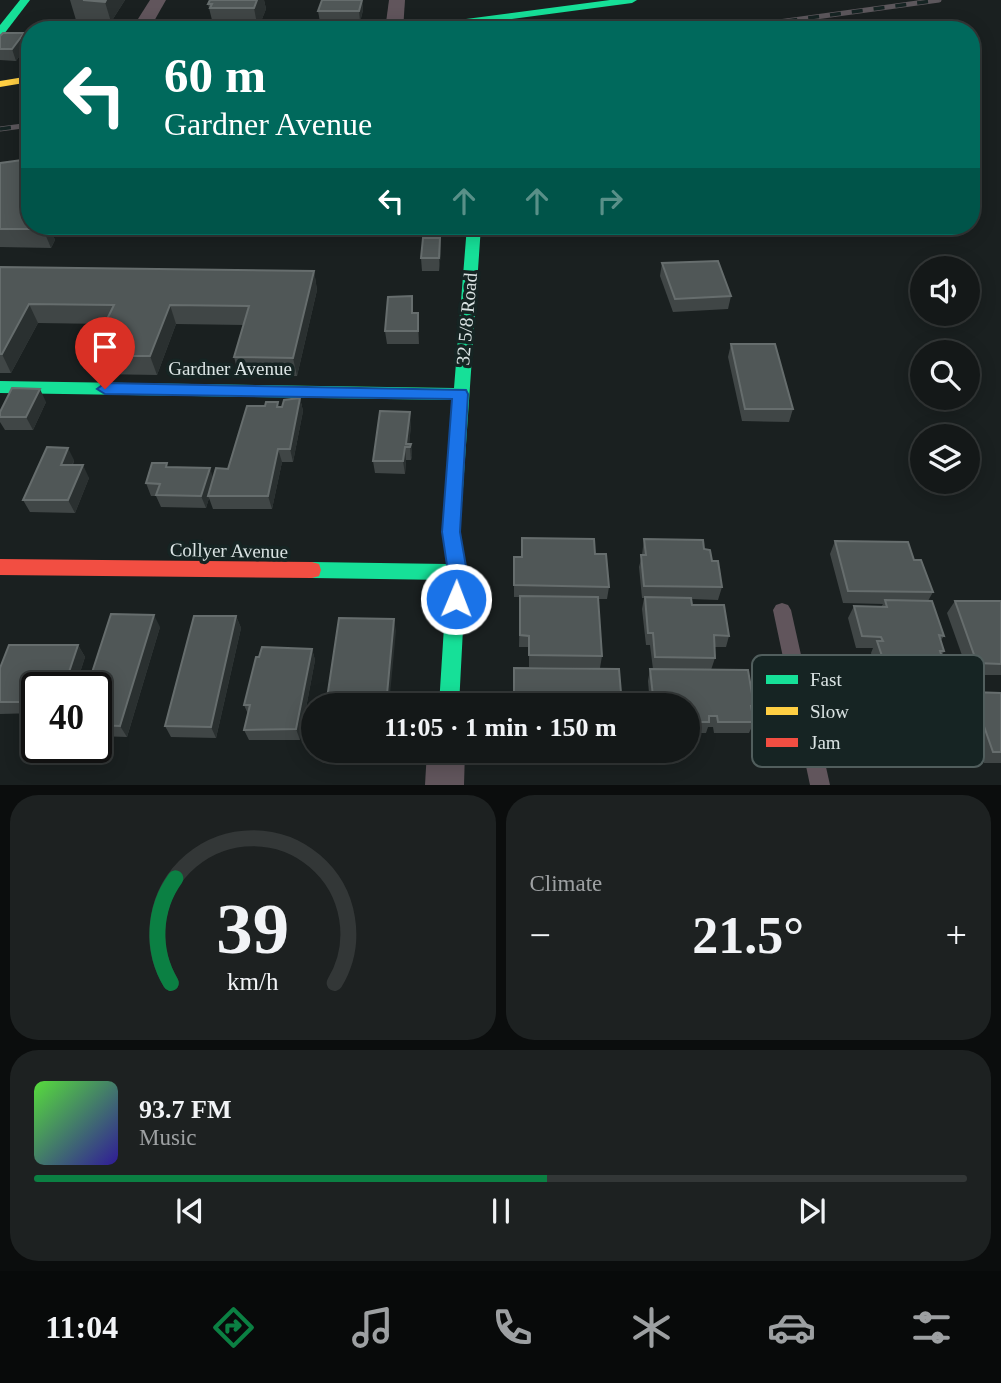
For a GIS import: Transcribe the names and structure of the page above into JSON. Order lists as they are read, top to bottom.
{
  "streets": {
    "street": ["32 5/8 Road", "Gardner Avenue", "Collyer Avenue"]
  },
  "crossings": [
    ["32 5/8 Road", "Gardner Avenue"],
    ["32 5/8 Road", "Collyer Avenue"]
  ],
  "legend": ["Fast", "Slow", "Jam"],
  "page": {
    "turn": ["60 m", "Gardner Avenue"],
    "limit": "40",
    "trip": "11:05 · 1 min · 150 m",
    "tile": "Climate",
    "heat": ["−", "21.5°", "+"],
    "song": ["93.7 FM", "Music"],
    "tabs": "11:04",
    "gauge": ["39", "km/h"]
  }
}
